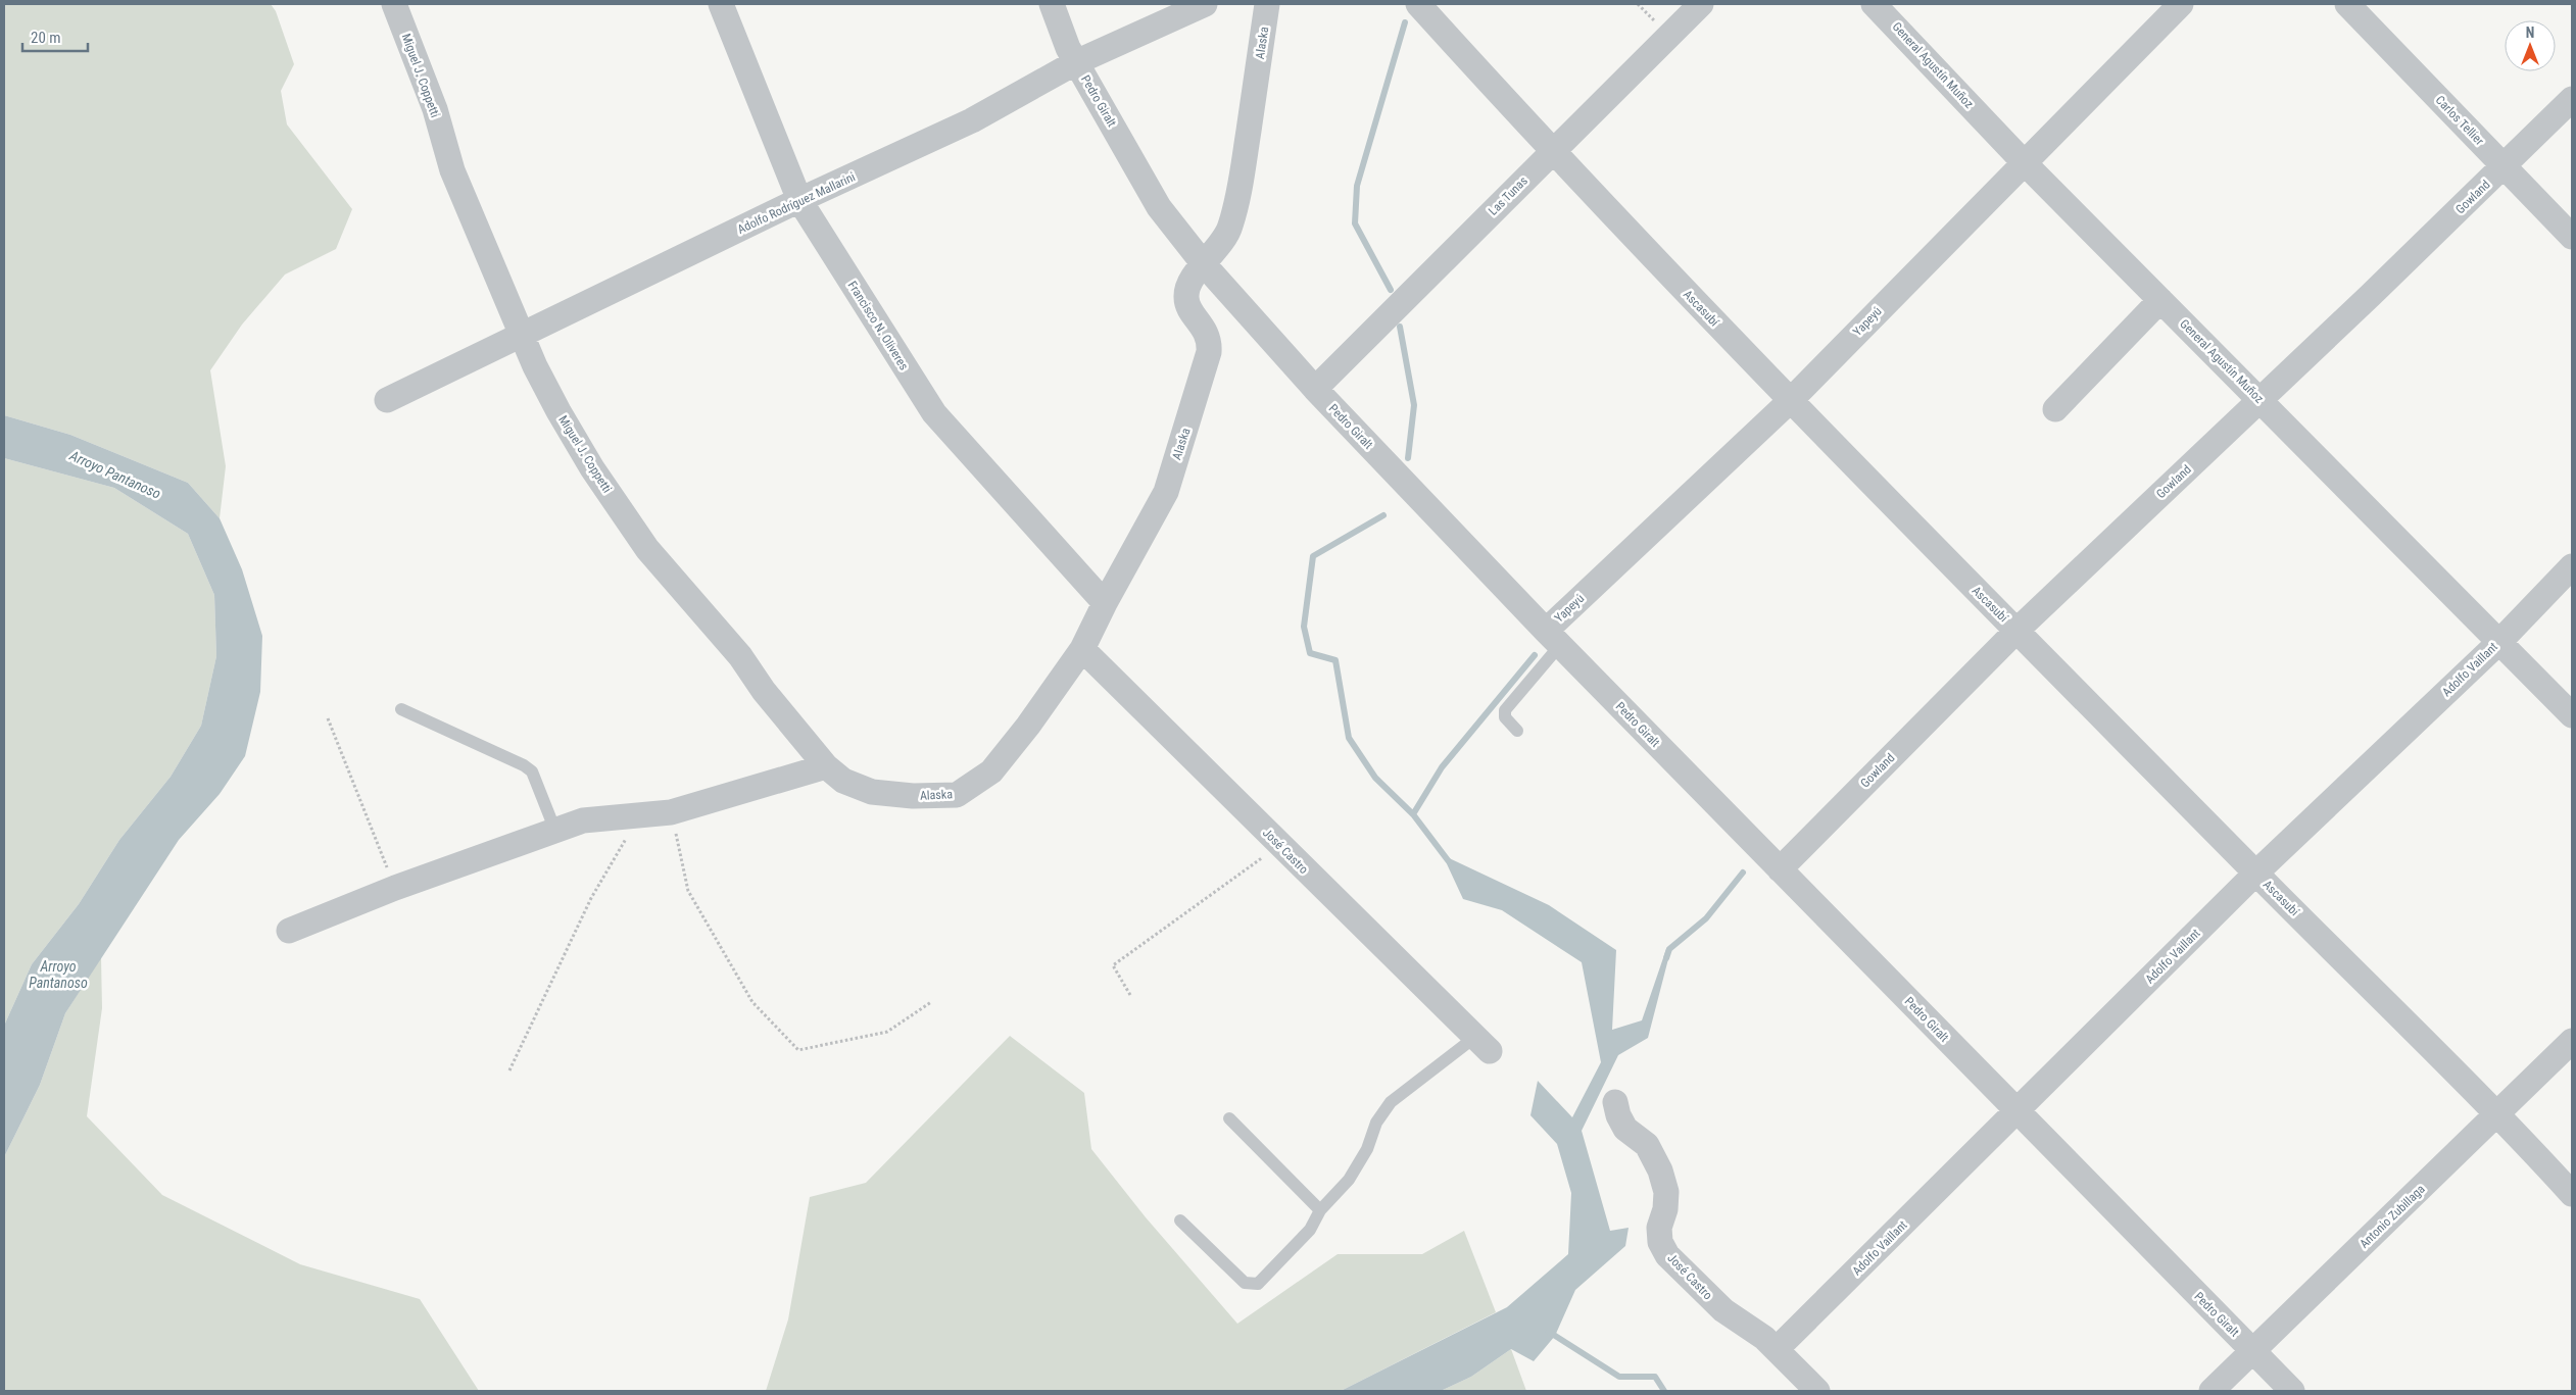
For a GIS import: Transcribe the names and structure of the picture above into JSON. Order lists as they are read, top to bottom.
{
  "streets": {
    "street": [
      "Alaska",
      "General Agustín Muñoz",
      "Miguel J. Coppetti",
      "Pedro Giralt",
      "Carlos Tellier",
      "Las Tunas",
      "Gowland",
      "Adolfo Rodríguez Mallarini",
      "Ascasubí",
      "Yapeyú",
      "Francisco N. Oliveres",
      "Adolfo Vaillant",
      "José Castro",
      "Antonio Zubillaga"
    ]
  },
  "crossings": [
    ["Alaska", "Miguel J. Coppetti"],
    ["Alaska", "Pedro Giralt"],
    ["Alaska", "Francisco N. Oliveres"],
    ["Alaska", "José Castro"],
    ["General Agustín Muñoz", "Gowland"],
    ["General Agustín Muñoz", "Yapeyú"],
    ["General Agustín Muñoz", "Adolfo Vaillant"],
    ["Miguel J. Coppetti", "Adolfo Rodríguez Mallarini"],
    ["Pedro Giralt", "Las Tunas"],
    ["Pedro Giralt", "Gowland"],
    ["Pedro Giralt", "Adolfo Rodríguez Mallarini"],
    ["Pedro Giralt", "Yapeyú"],
    ["Pedro Giralt", "Adolfo Vaillant"],
    ["Pedro Giralt", "Antonio Zubillaga"],
    ["Carlos Tellier", "Gowland"],
    ["Las Tunas", "Ascasubí"],
    ["Gowland", "Ascasubí"],
    ["Adolfo Rodríguez Mallarini", "Francisco N. Oliveres"],
    ["Ascasubí", "Yapeyú"],
    ["Ascasubí", "Adolfo Vaillant"],
    ["Ascasubí", "Antonio Zubillaga"],
    ["Adolfo Vaillant", "José Castro"]
  ],
  "water": ["Arroyo Pantanoso"],
  "scale_bar": "20 m",
  "north": "top"
}
